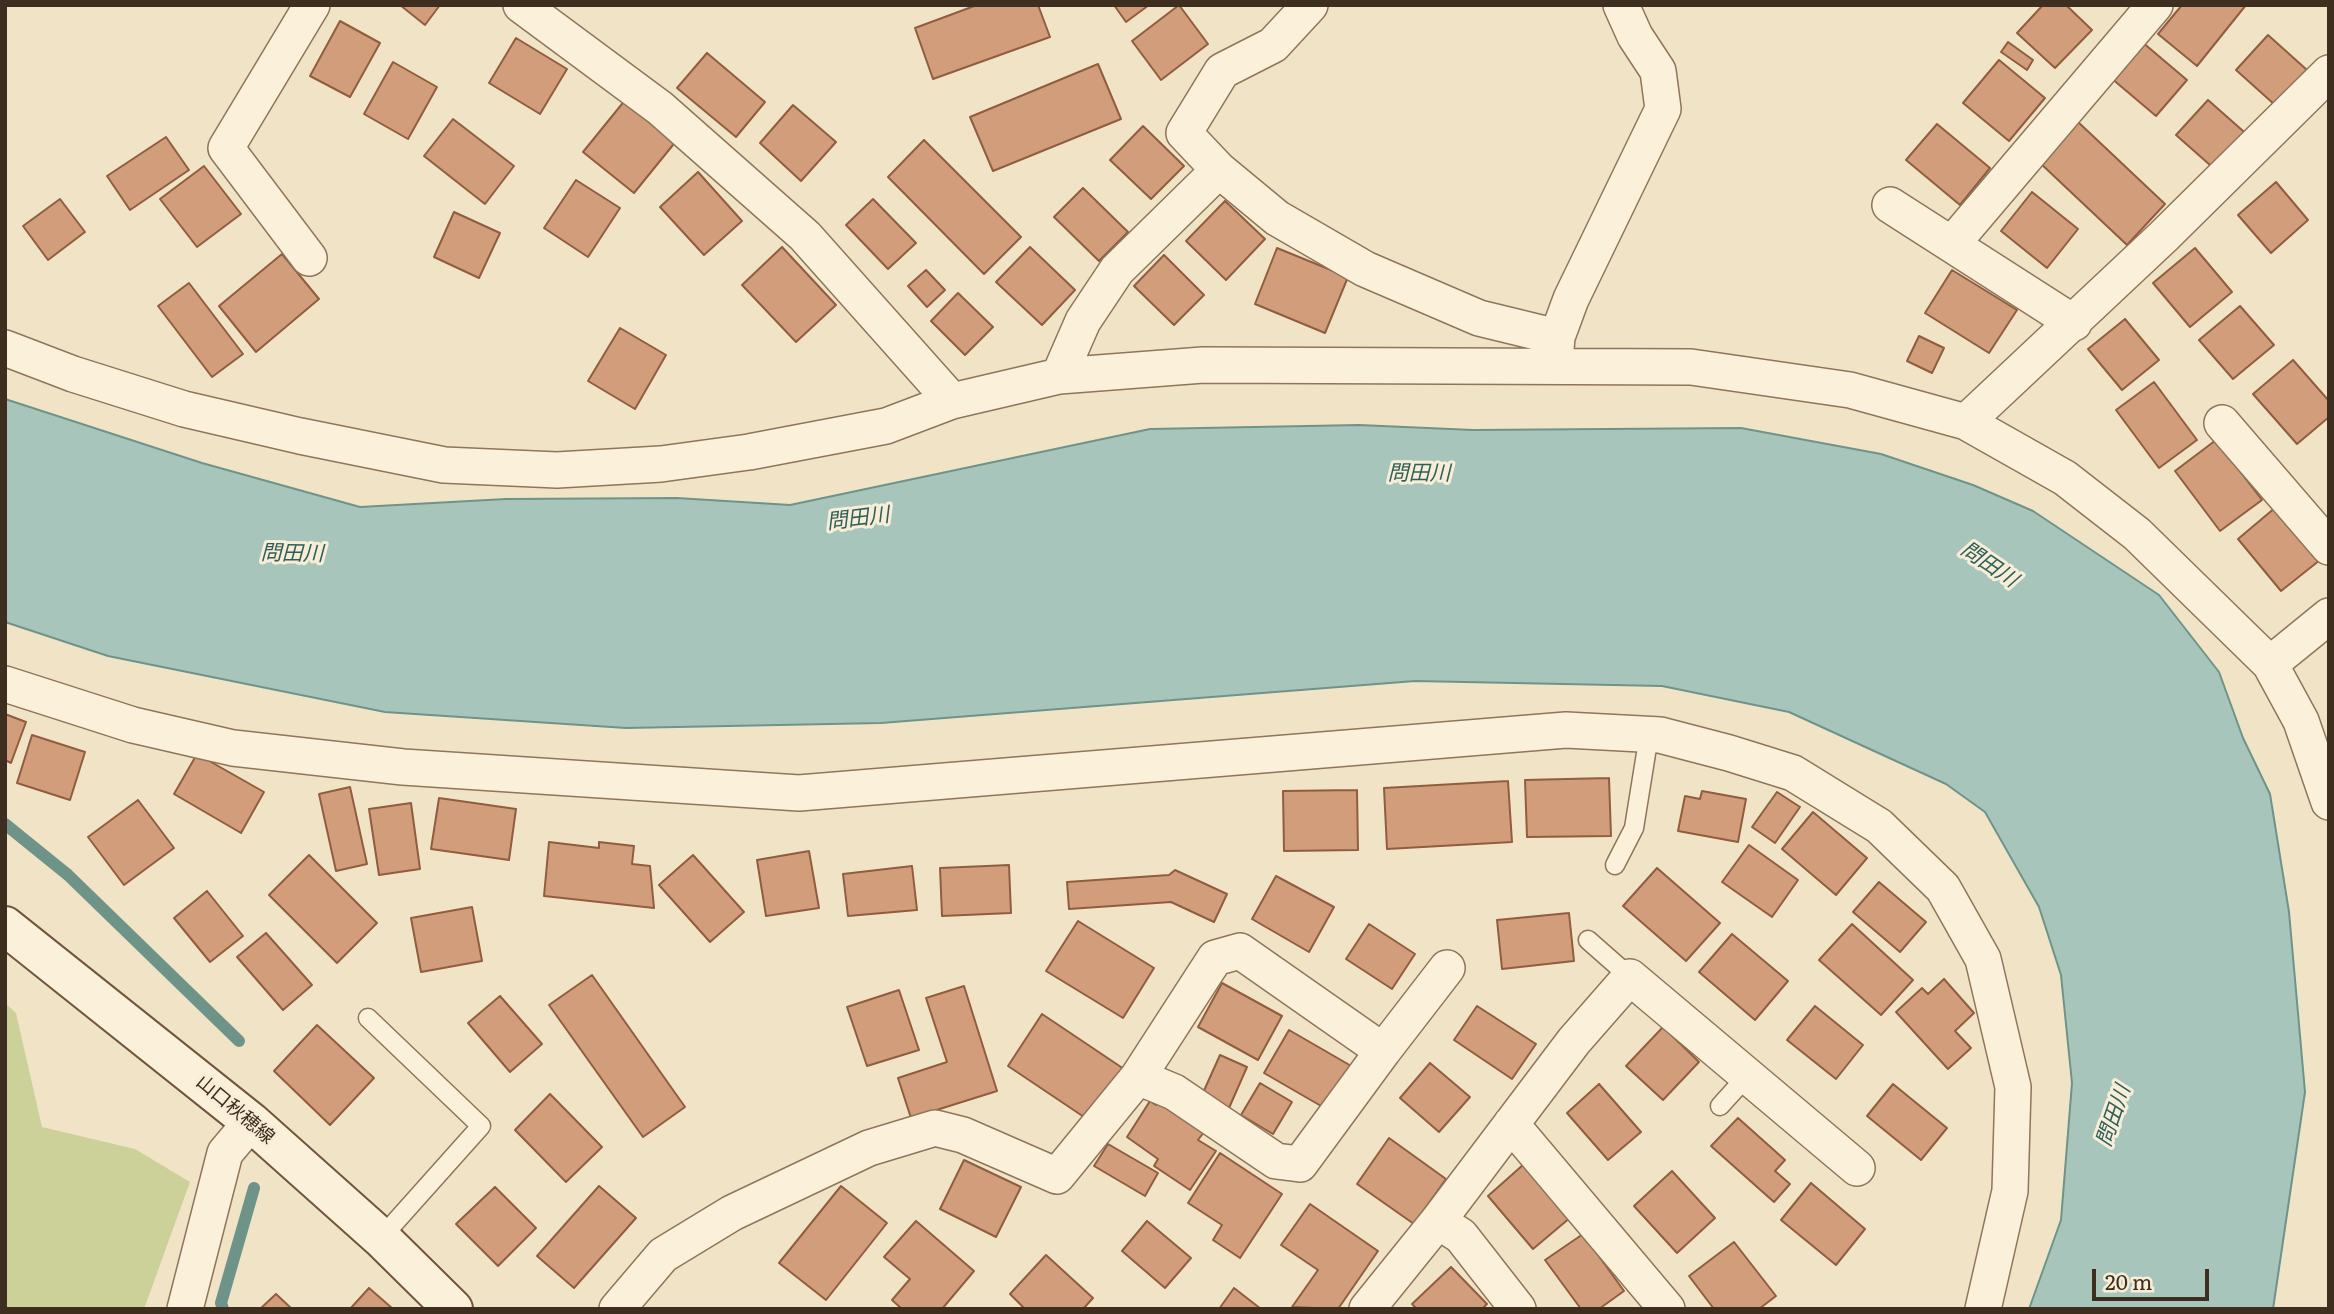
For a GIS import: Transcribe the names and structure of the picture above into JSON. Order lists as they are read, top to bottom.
{
  "streets": {
    "main road": ["山口秋穂線"]
  },
  "water": ["問田川"],
  "scale_bar": "20 m"
}
